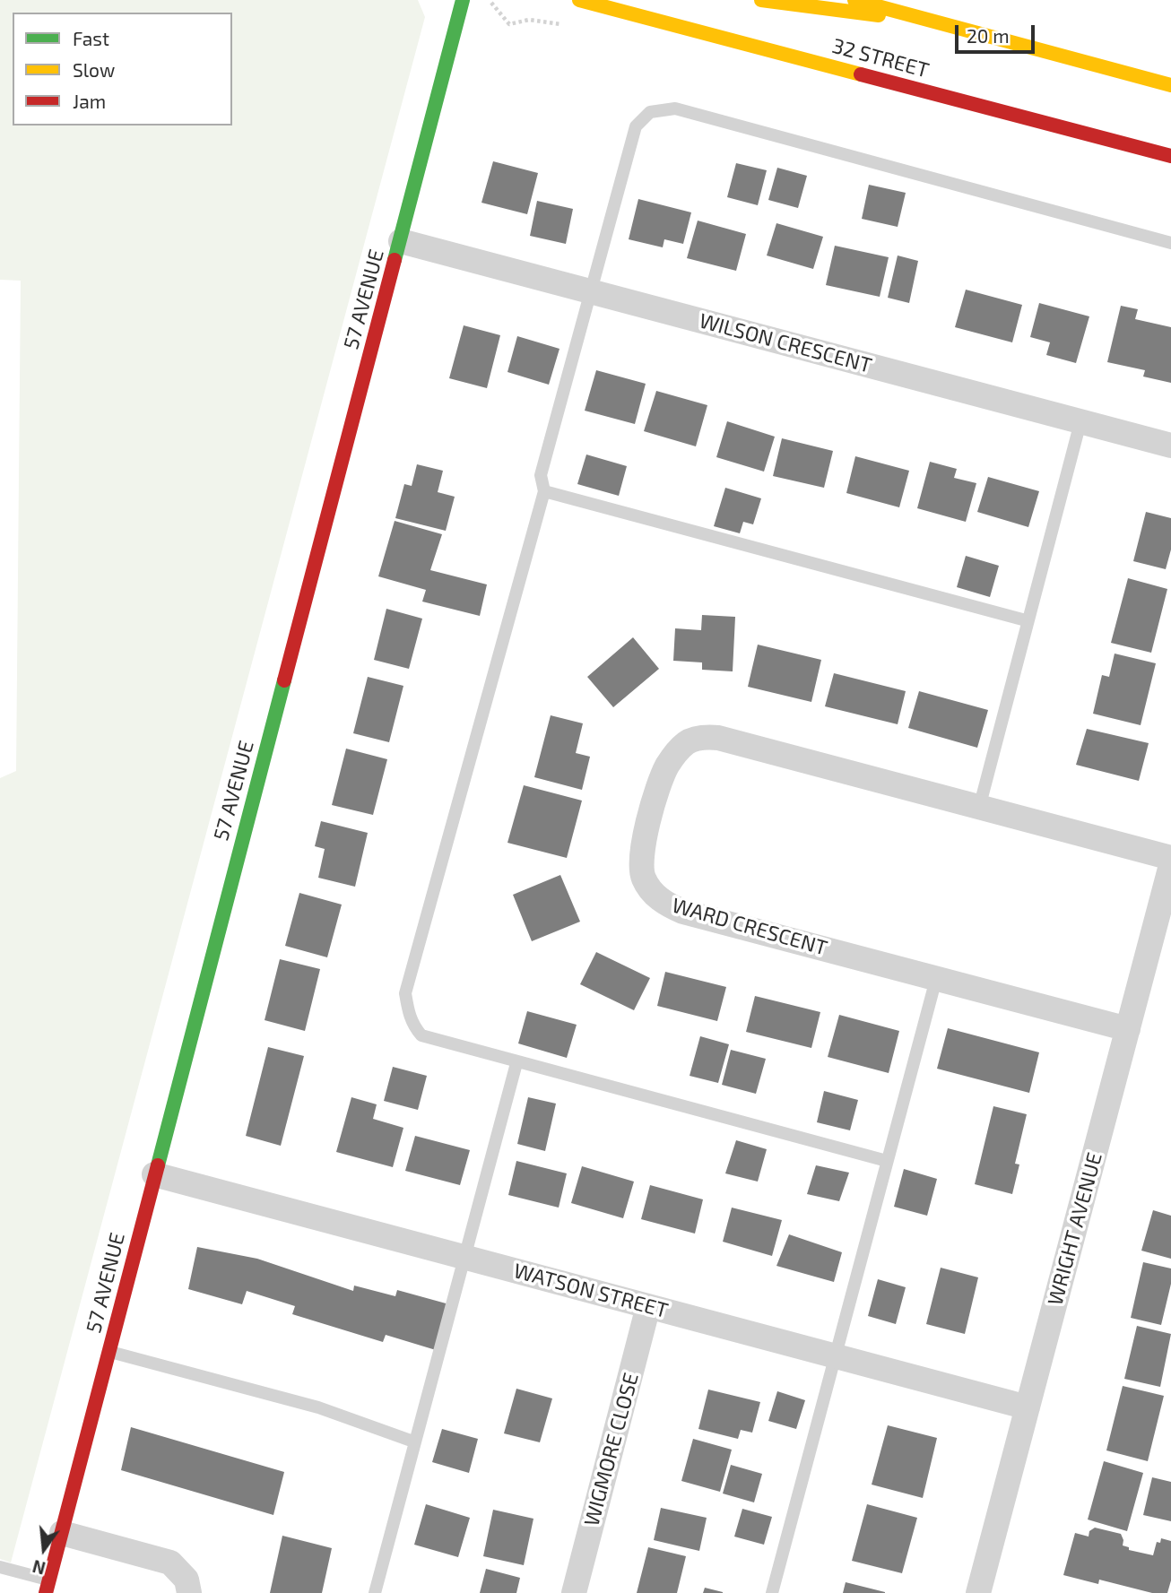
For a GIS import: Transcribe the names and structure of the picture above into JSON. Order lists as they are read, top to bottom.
{
  "streets": {
    "street": [
      "32 STREET",
      "57 AVENUE",
      "WILSON CRESCENT",
      "WARD CRESCENT",
      "WRIGHT AVENUE",
      "WATSON STREET",
      "WIGMORE CLOSE"
    ]
  },
  "crossings": [
    ["57 AVENUE", "WILSON CRESCENT"],
    ["57 AVENUE", "WATSON STREET"],
    ["WARD CRESCENT", "WRIGHT AVENUE"],
    ["WRIGHT AVENUE", "WATSON STREET"],
    ["WATSON STREET", "WIGMORE CLOSE"]
  ],
  "legend": ["Fast", "Slow", "Jam"],
  "scale_bar": "20 m",
  "north": "bottom"
}
